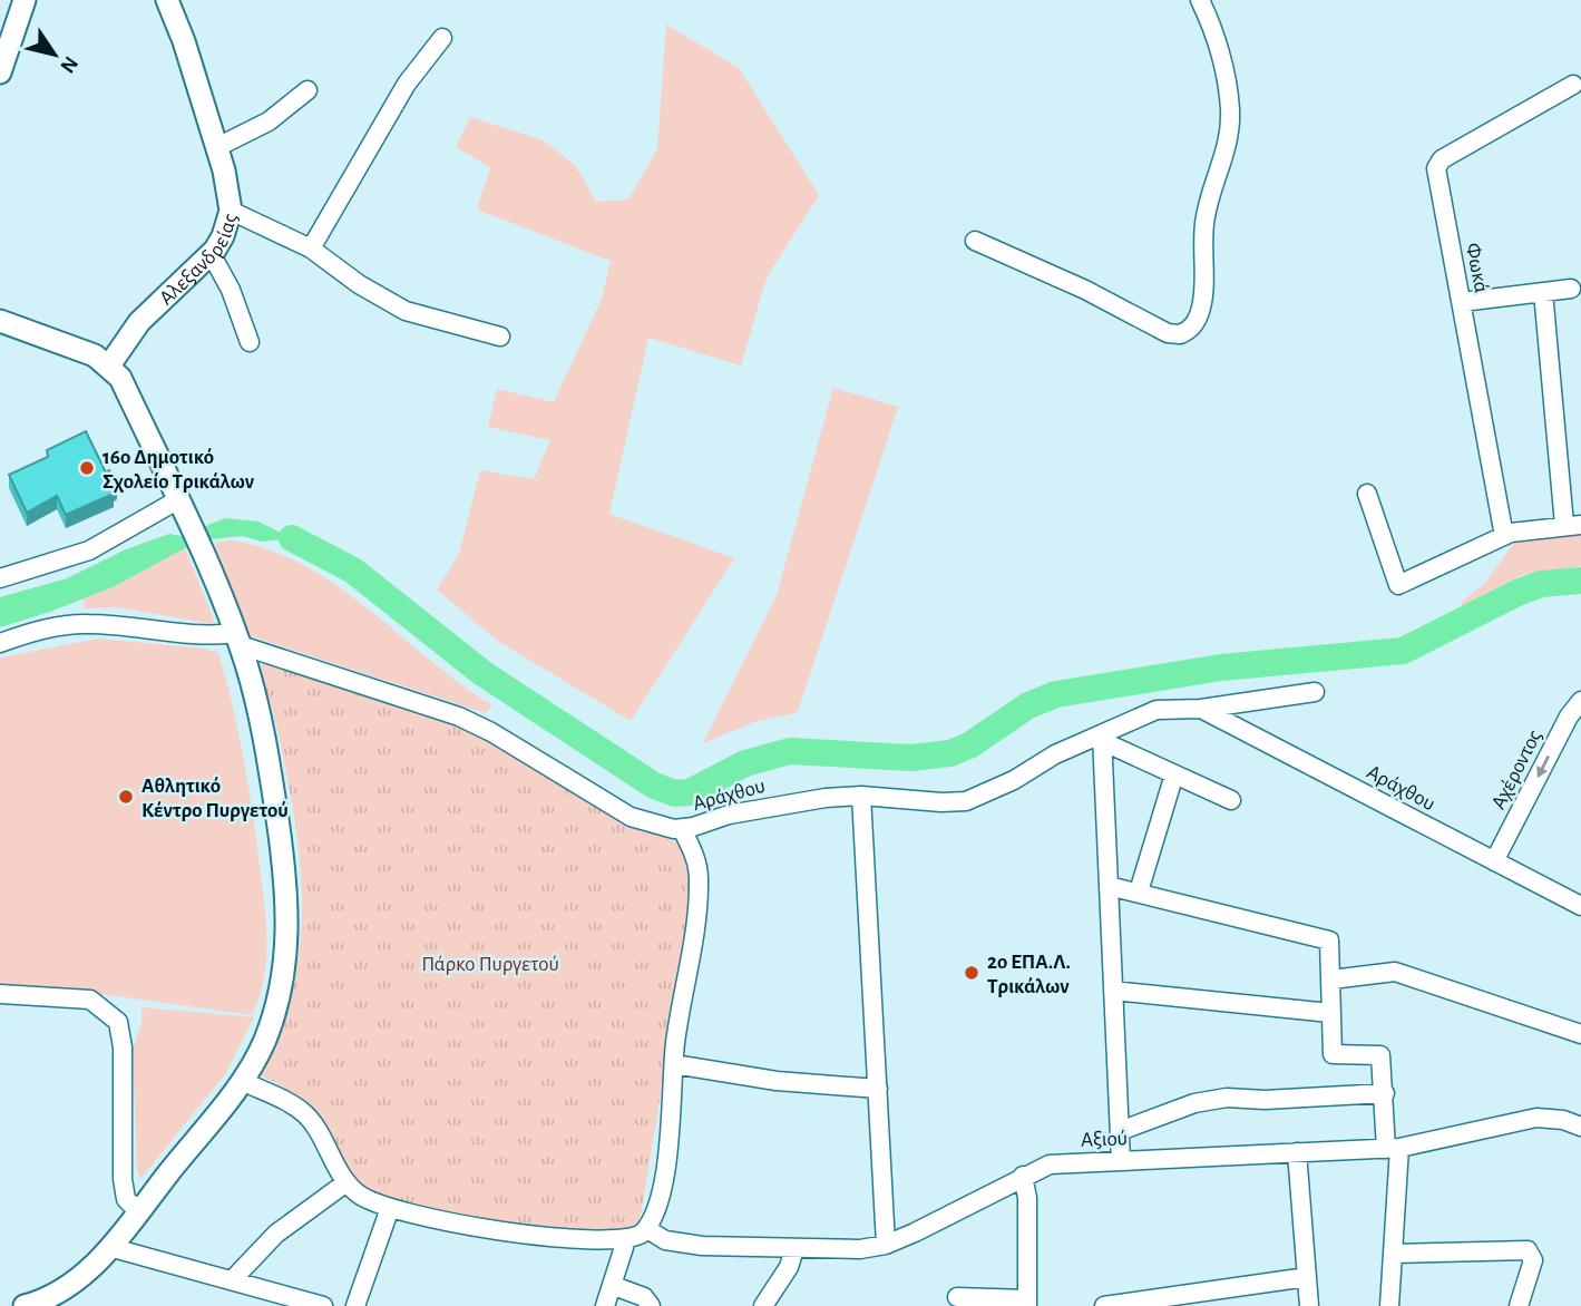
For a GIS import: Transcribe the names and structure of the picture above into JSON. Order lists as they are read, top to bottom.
{
  "streets": {
    "street": [
      "Αλεξανδρείας",
      "Φωκά",
      "Αχέροντος",
      "Αράχθου",
      "Αξιού"
    ]
  },
  "crossings": [
    ["Αχέροντος", "Αράχθου"]
  ],
  "one_way": ["Αχέροντος"],
  "parks": ["Πάρκο Πυργετού"],
  "places": ["16ο Δημοτικό Σχολείο Τρικάλων", "Αθλητικό Κέντρο Πυργετού", "2ο ΕΠΑ.Λ. Τρικάλων"],
  "north": "bottom right"
}
